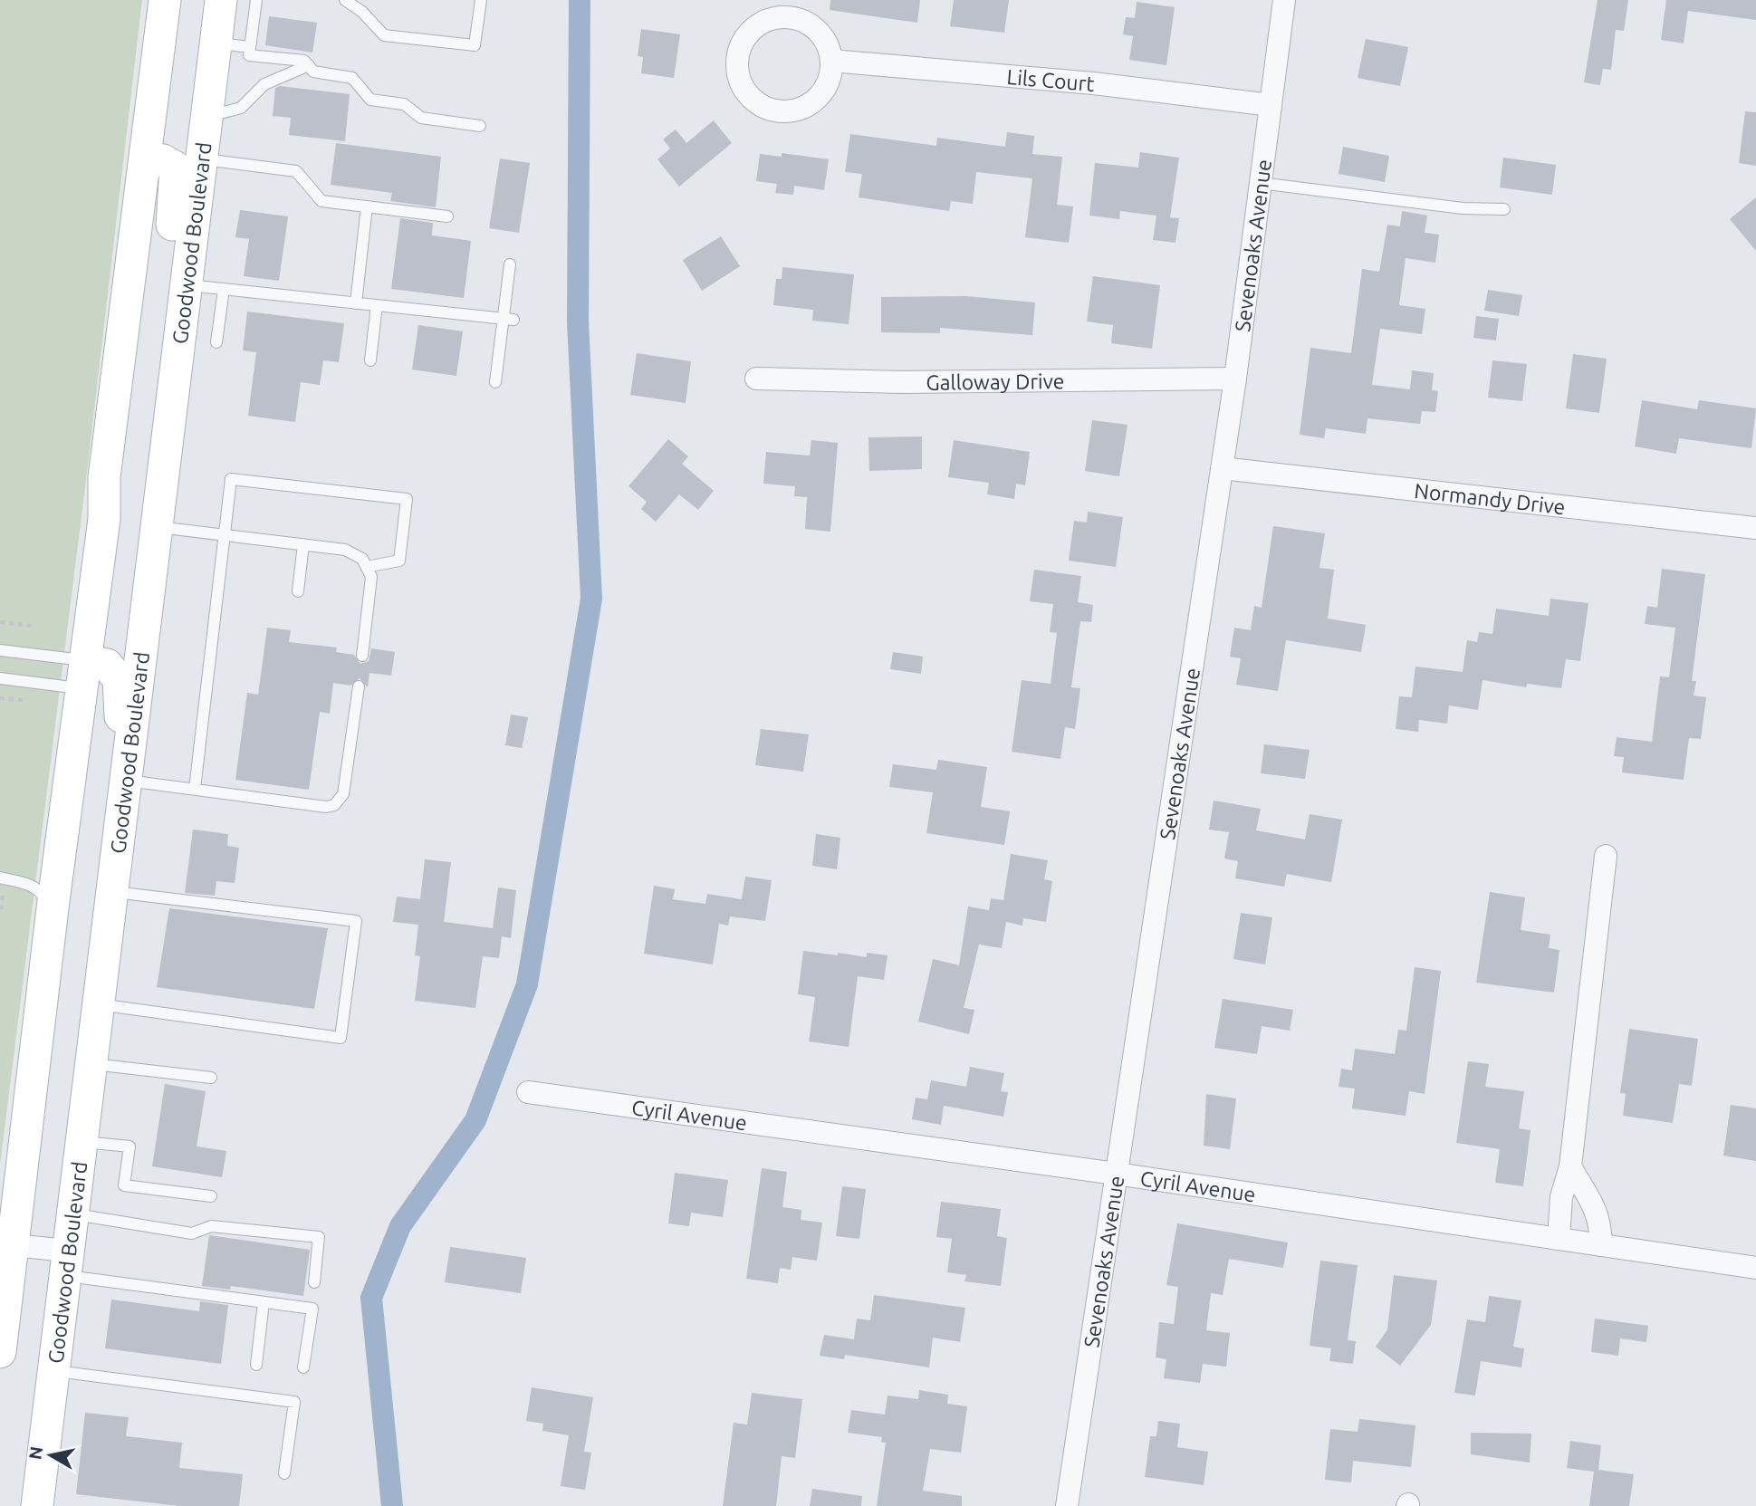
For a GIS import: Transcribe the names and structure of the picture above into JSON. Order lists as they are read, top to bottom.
{
  "streets": {
    "main road": ["Goodwood Boulevard"],
    "street": [
      "Lils Court",
      "Sevenoaks Avenue",
      "Galloway Drive",
      "Normandy Drive",
      "Cyril Avenue"
    ]
  },
  "crossings": [
    ["Lils Court", "Sevenoaks Avenue"],
    ["Sevenoaks Avenue", "Galloway Drive"],
    ["Sevenoaks Avenue", "Normandy Drive"],
    ["Sevenoaks Avenue", "Cyril Avenue"]
  ],
  "north": "left"
}
